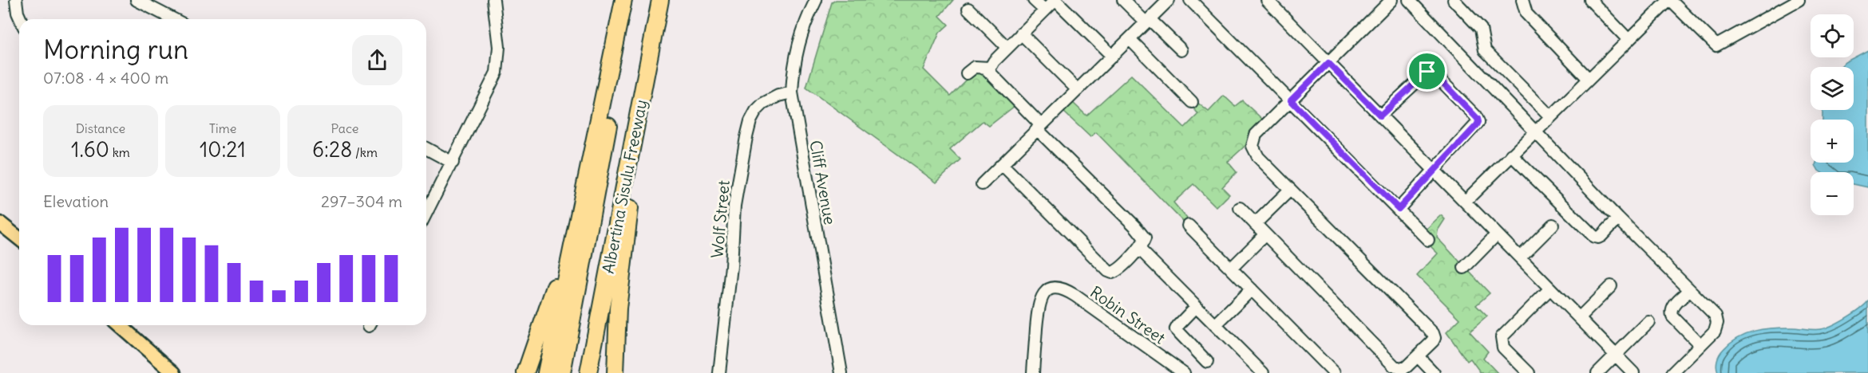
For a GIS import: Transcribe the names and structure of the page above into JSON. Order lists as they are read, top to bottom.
{
  "streets": {
    "highway": ["Albertina Sisulu Freeway"],
    "street": ["Cliff Avenue", "Wolf Street", "Robin Street"]
  },
  "crossings": [
    ["Cliff Avenue", "Wolf Street"]
  ],
  "page": {
    "map_buttons": ["+", "−"],
    "heading": ["Morning run", "07:08 · 4 × 400 m"],
    "stats": [
      ["Distance", "1.60 km"],
      ["Time", "10:21"],
      ["Pace", "6:28 /km"]
    ],
    "chart": ["Elevation", "297–304 m"]
  }
}
